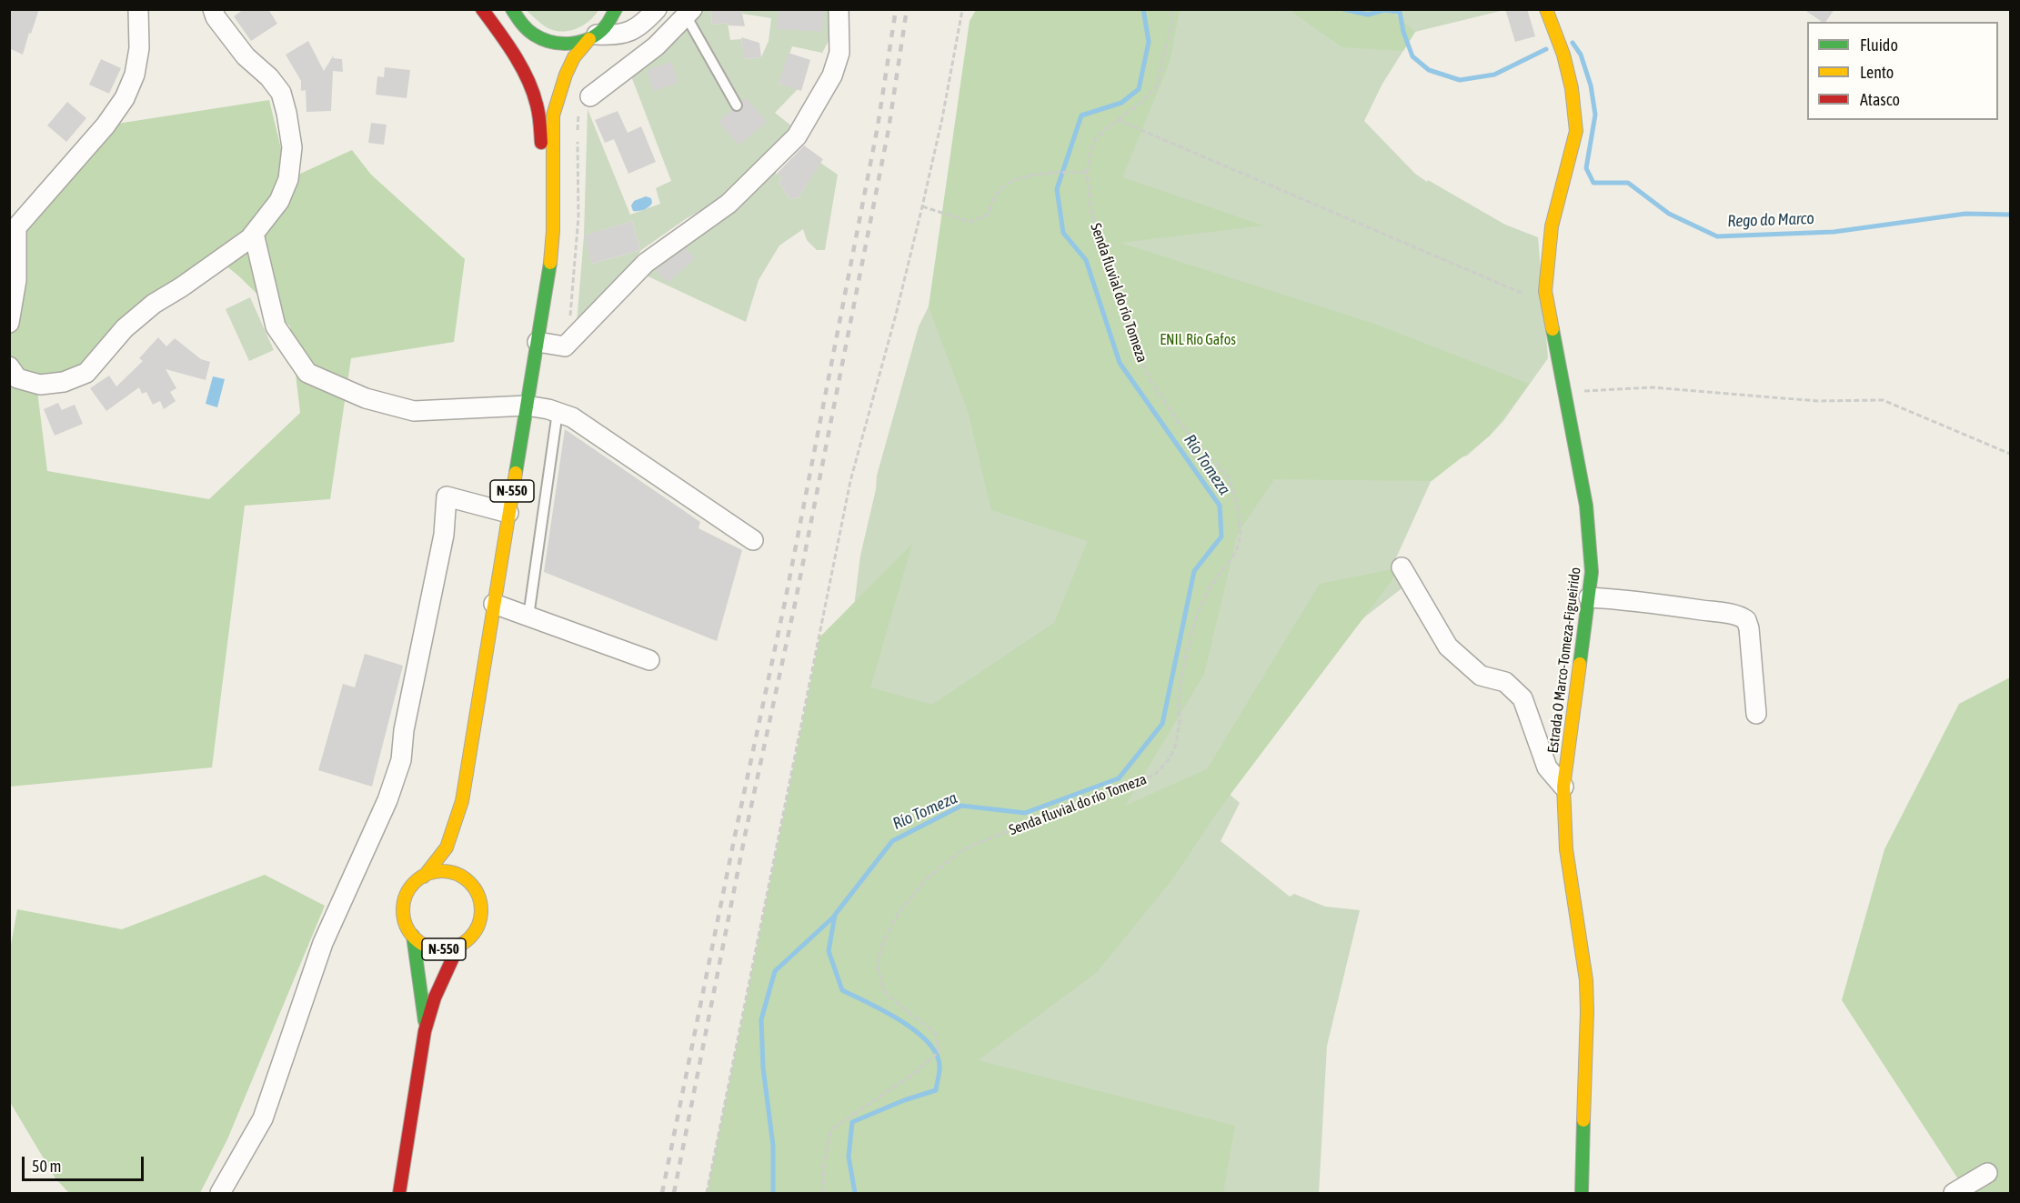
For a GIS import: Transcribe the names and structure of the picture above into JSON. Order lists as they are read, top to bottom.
{
  "streets": {
    "main road": ["N-550", "Estrada O Marco-Tomeza-Figueirido"],
    "path": ["Senda fluvial do río Tomeza"]
  },
  "water": ["Rego do Marco", "Río Tomeza"],
  "parks": ["ENIL Río Gafos"],
  "legend": ["Fluido", "Lento", "Atasco"],
  "scale_bar": "50 m"
}
